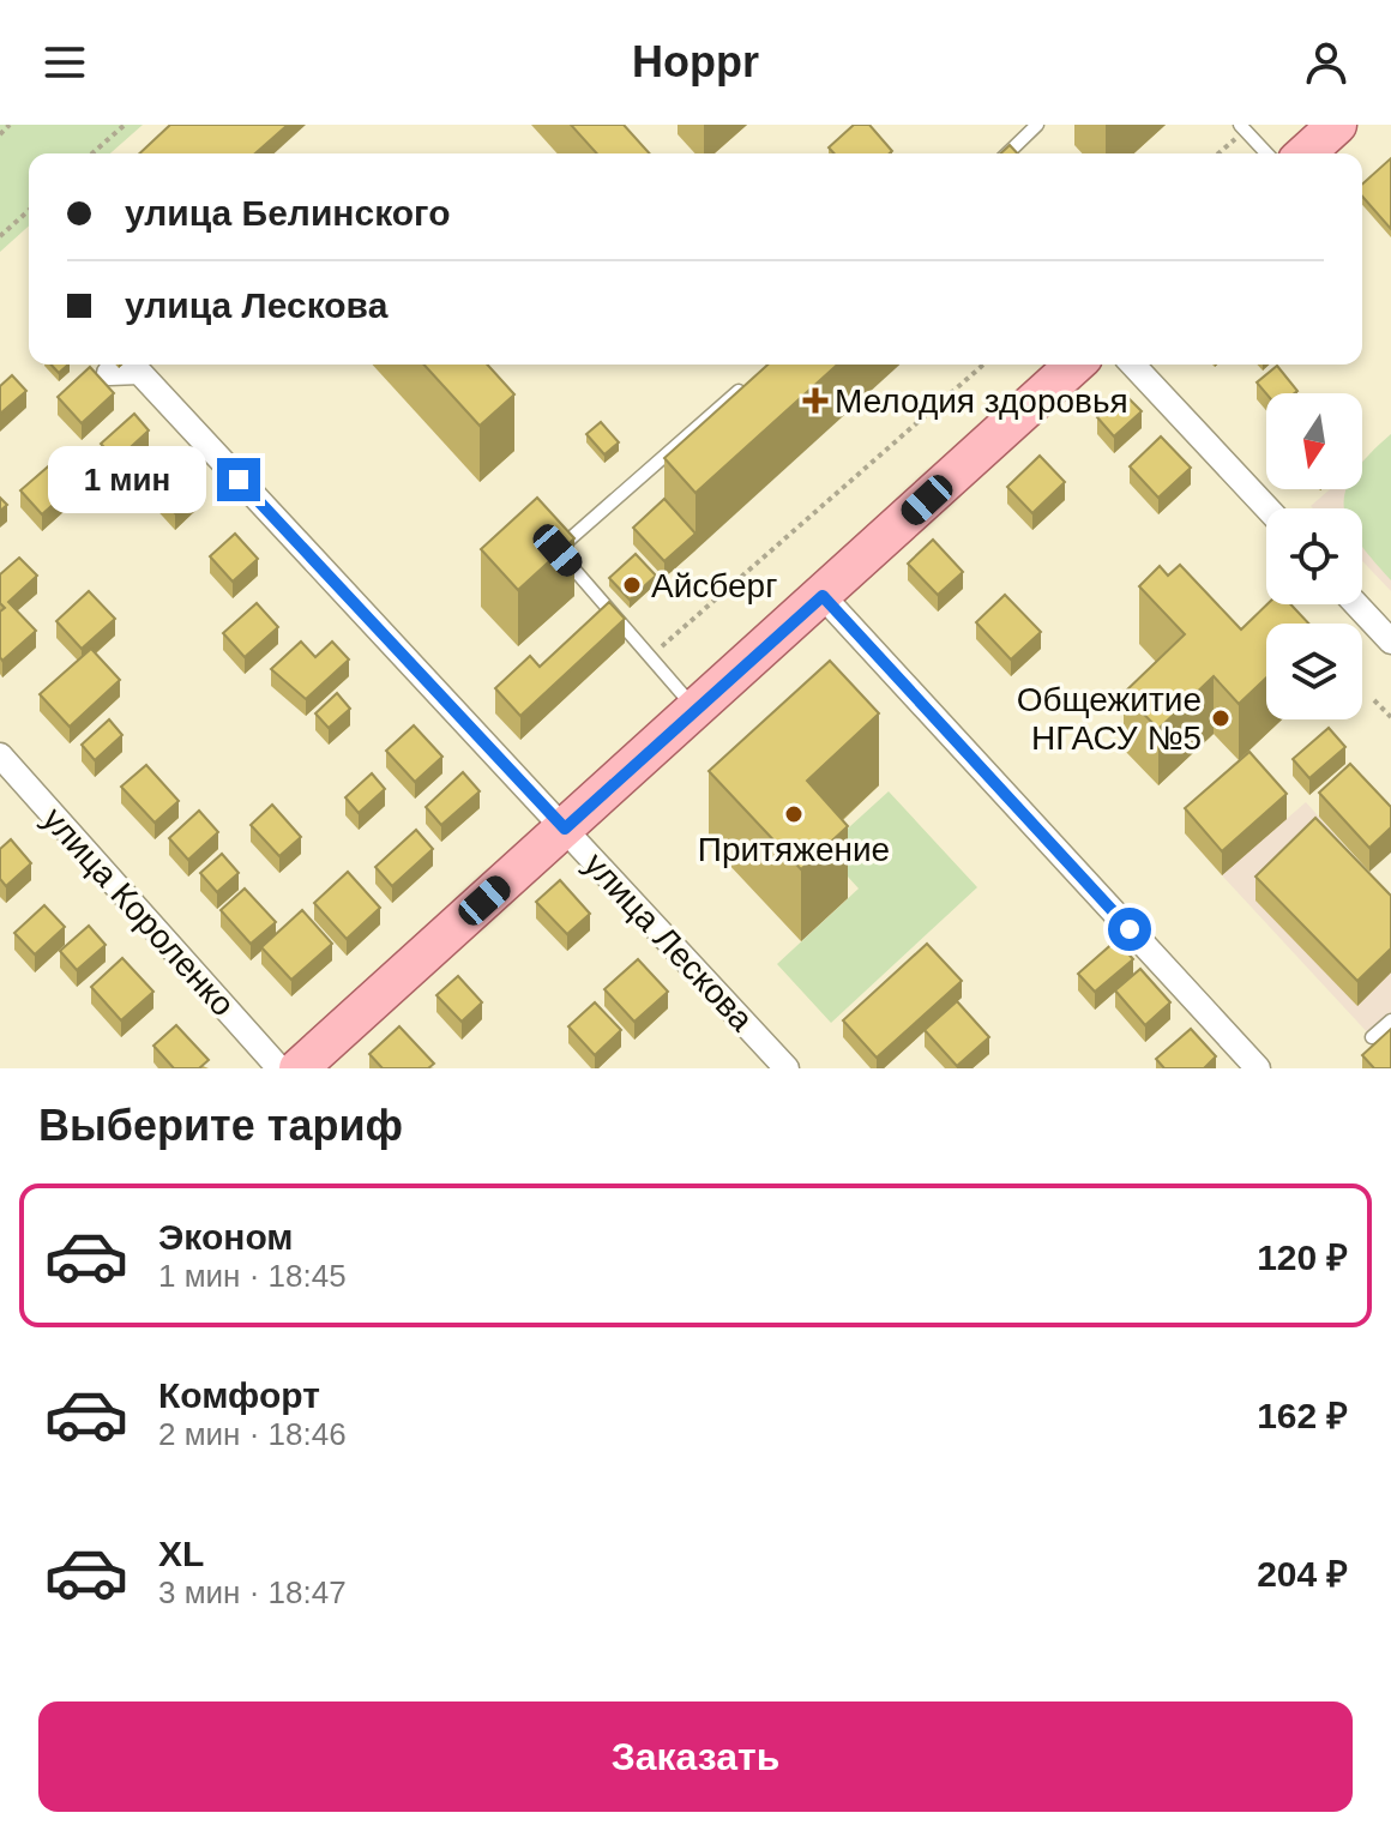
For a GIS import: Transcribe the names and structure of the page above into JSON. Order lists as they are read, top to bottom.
{
  "streets": {
    "street": ["улица Короленко", "улица Лескова"]
  },
  "places": {
    "health": ["Мелодия здоровья"],
    "other": ["Айсберг", "Общежитие НГАСУ №5", "Притяжение"]
  },
  "north": "bottom",
  "page": {
    "header": "Hoppr",
    "banner": ["улица Белинского", "улица Лескова"],
    "bubble": "1 мин",
    "heading": "Выберите тариф",
    "list": [
      {
        "name": "Эконом",
        "note": "1 мин · 18:45",
        "value": "120 ₽"
      },
      {
        "name": "Комфорт",
        "note": "2 мин · 18:46",
        "value": "162 ₽"
      },
      {
        "name": "XL",
        "note": "3 мин · 18:47",
        "value": "204 ₽"
      }
    ],
    "buttons": "Заказать"
  }
}
